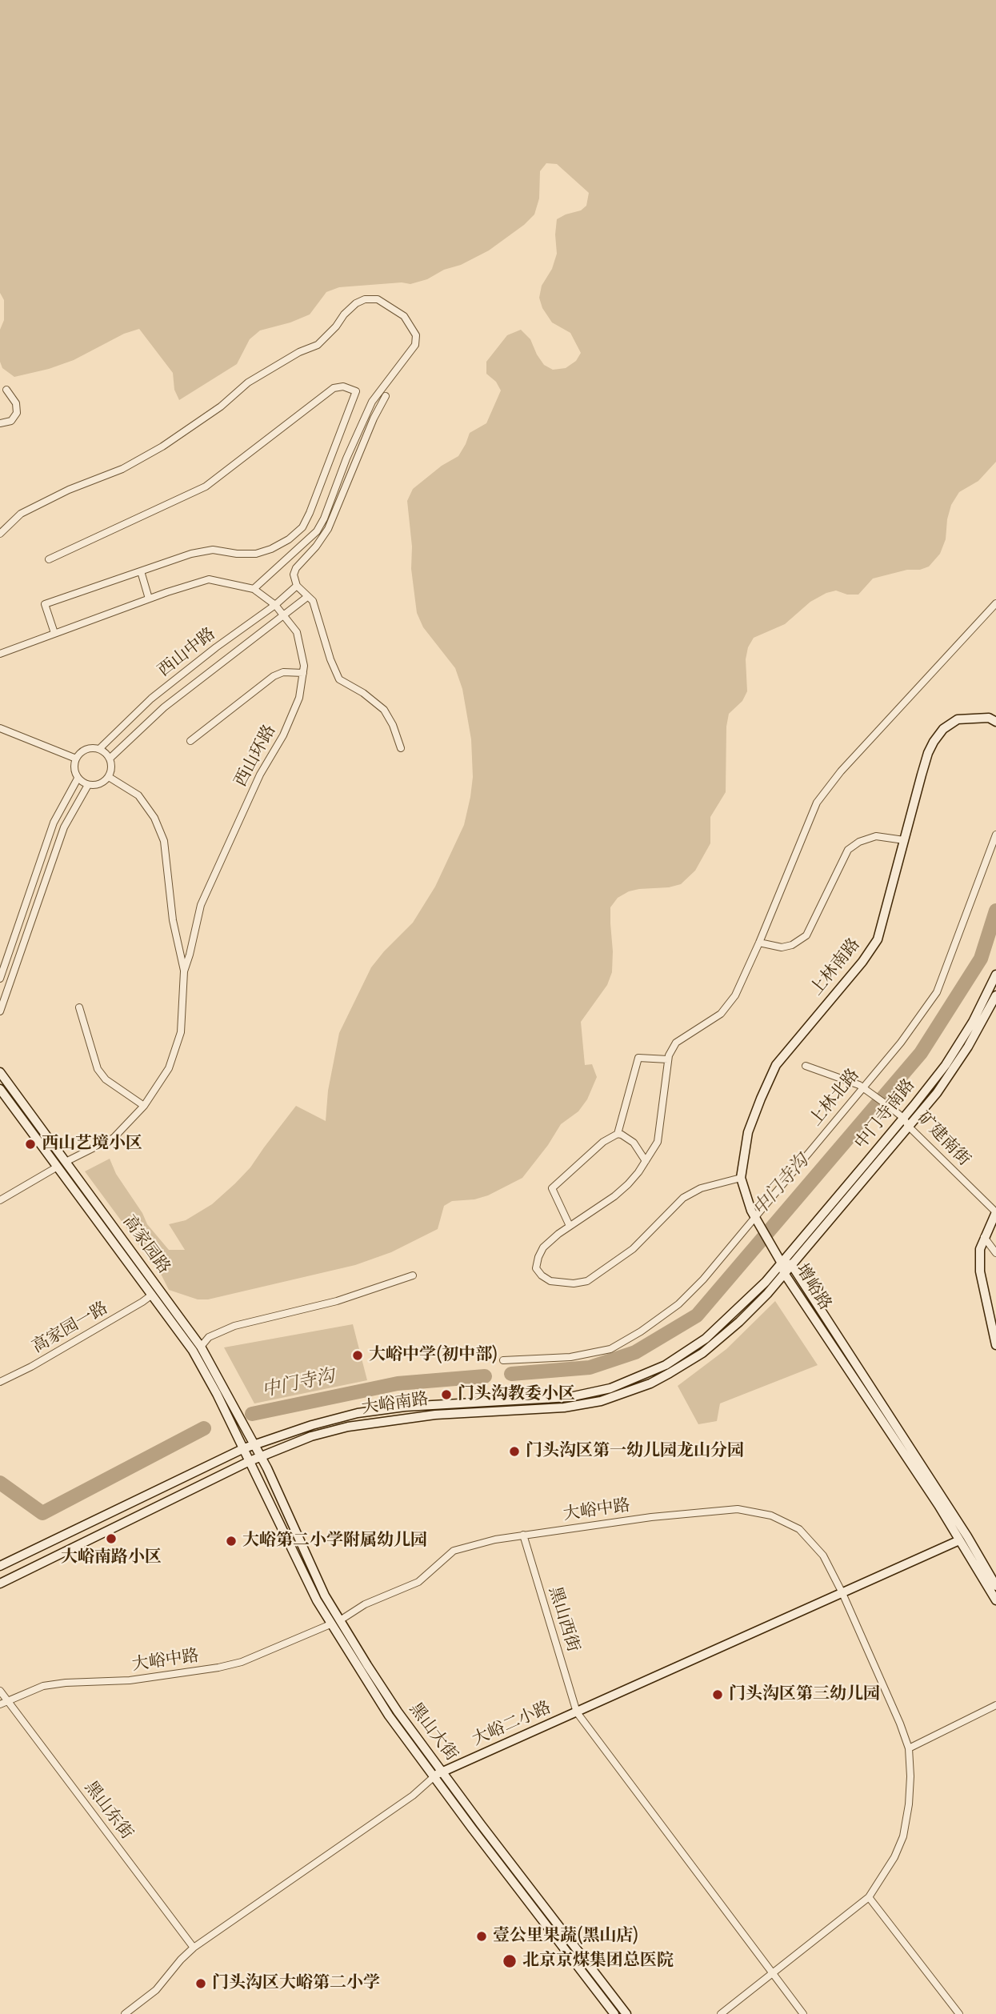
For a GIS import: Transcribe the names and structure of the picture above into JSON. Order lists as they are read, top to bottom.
{
  "streets": {
    "main road": [
      "上林南路",
      "中门寺南路",
      "高家园路",
      "增峪路",
      "大峪南路",
      "大峪二小路",
      "黑山大街"
    ],
    "street": [
      "西山中路",
      "西山环路",
      "上林北路",
      "矿建南街",
      "高家园一路",
      "大峪中路",
      "黑山西街",
      "黑山东街"
    ]
  },
  "crossings": [
    ["西山中路", "西山环路"],
    ["西山环路", "高家园路"],
    ["上林南路", "上林北路"],
    ["上林南路", "中门寺南路"],
    ["上林南路", "增峪路"],
    ["上林南路", "大峪南路"],
    ["上林北路", "矿建南街"],
    ["中门寺南路", "矿建南街"],
    ["中门寺南路", "增峪路"],
    ["中门寺南路", "大峪南路"],
    ["高家园路", "高家园一路"],
    ["高家园路", "大峪南路"],
    ["高家园路", "黑山大街"],
    ["增峪路", "大峪南路"],
    ["增峪路", "大峪二小路"],
    ["大峪南路", "黑山大街"],
    ["大峪中路", "黑山西街"],
    ["大峪中路", "大峪二小路"],
    ["大峪中路", "黑山大街"],
    ["大峪中路", "黑山东街"],
    ["黑山西街", "大峪二小路"],
    ["大峪二小路", "黑山大街"],
    ["大峪二小路", "黑山东街"]
  ],
  "water": ["中门寺沟"],
  "places": [
    "西山艺境小区",
    "大峪中学(初中部)",
    "门头沟教委小区",
    "门头沟区第一幼儿园龙山分园",
    "大峪南路小区",
    "大峪第二小学附属幼儿园",
    "门头沟区第三幼儿园",
    "壹公里果蔬(黑山店)",
    "北京京煤集团总医院",
    "门头沟区大峪第二小学"
  ]
}
